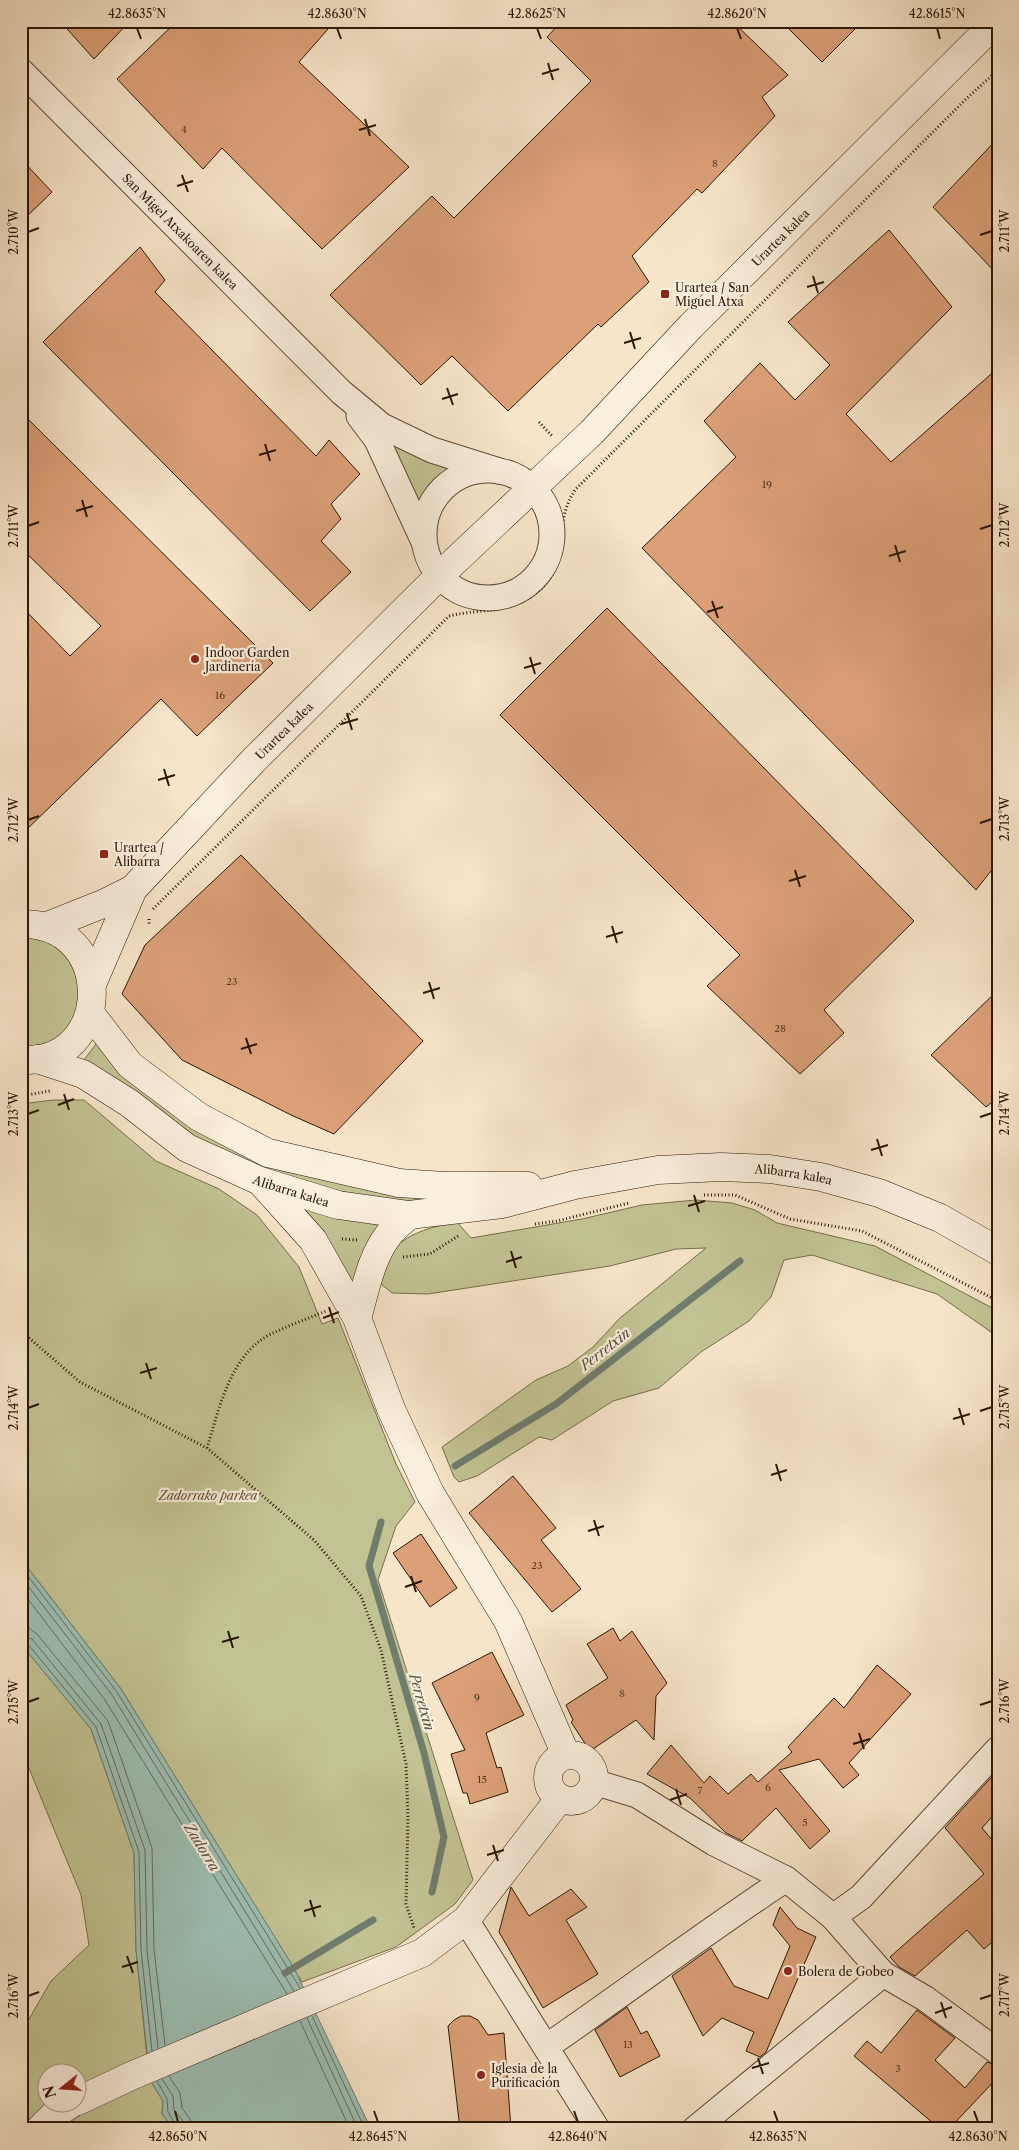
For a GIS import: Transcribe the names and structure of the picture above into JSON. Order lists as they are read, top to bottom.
{
  "streets": {
    "street": ["San Migel Atxakoaren kalea", "Urartea kalea", "Alibarra kalea"]
  },
  "water": ["Perretxin", "Zadorra"],
  "parks": ["Zadorrako parkea"],
  "places": {
    "transit": ["Urartea / San Miguel Atxa", "Urartea / Alibarra"],
    "other": ["Indoor Garden Jardinería", "Bolera de Gobeo", "Iglesia de la Purificación"]
  },
  "house_numbers": [
    "4",
    "8",
    "19",
    "16",
    "23",
    "28",
    "23",
    "8",
    "9",
    "15",
    "6",
    "7",
    "5",
    "13",
    "3"
  ],
  "north": "left",
  "coordinates": [
    "42.8635°N",
    "42.8630°N",
    "42.8625°N",
    "42.8620°N",
    "42.8615°N",
    "2.711°W",
    "2.710°W",
    "2.712°W",
    "2.713°W",
    "2.714°W",
    "2.715°W",
    "2.716°W",
    "2.717°W",
    "42.8650°N",
    "42.8645°N",
    "42.8640°N"
  ]
}
